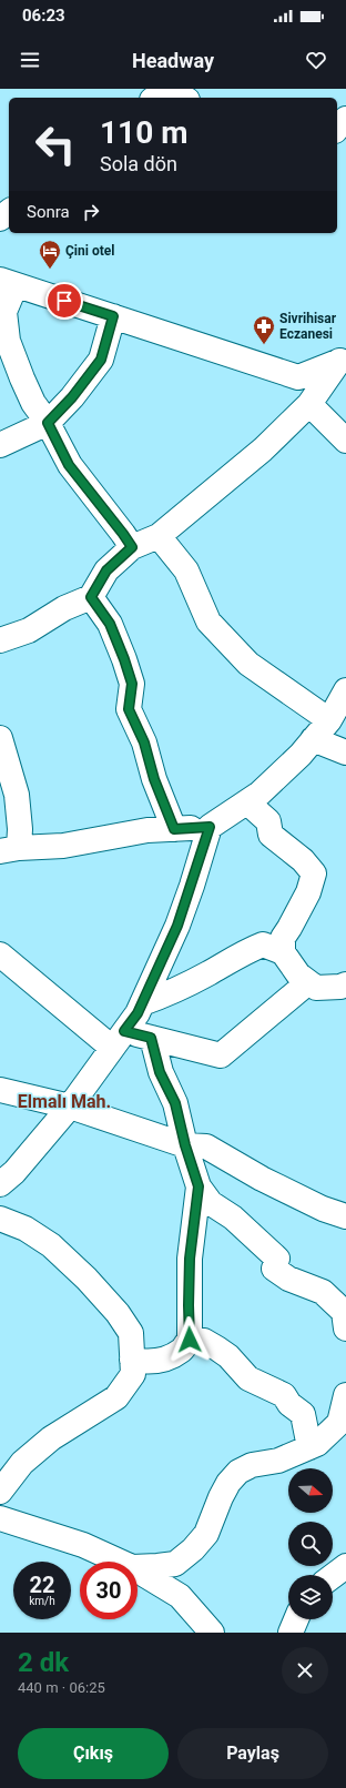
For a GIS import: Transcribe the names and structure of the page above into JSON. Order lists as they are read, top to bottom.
{
  "districts": ["Elmalı Mah."],
  "places": {
    "hotel": ["Çini otel"],
    "pharmacy": ["Sivrihisar Eczanesi"]
  },
  "north": "right",
  "page": {
    "status": "06:23",
    "header": "Headway",
    "turn": ["110 m", "Sola dön"],
    "then": "Sonra",
    "speed": "22 km/h",
    "limit": "30",
    "heading": ["2 dk", "440 m · 06:25"],
    "buttons": ["Çıkış", "Paylaş"]
  }
}
